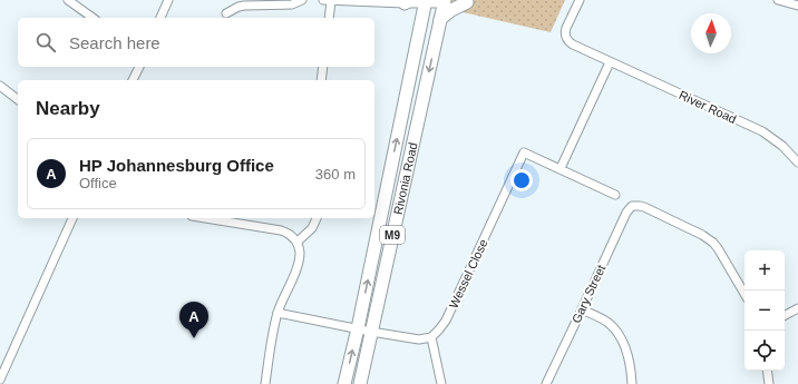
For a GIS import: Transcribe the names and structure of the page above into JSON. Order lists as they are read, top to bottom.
{
  "streets": {
    "main road": ["Rivonia Road", "M9"],
    "street": ["River Road", "Wessel Close", "Gary Street"]
  },
  "north": "top",
  "page": {
    "search": "Search here",
    "heading": "Nearby",
    "list": [
      {
        "mark": "A",
        "name": "HP Johannesburg Office",
        "note": "Office",
        "value": "360 m"
      }
    ],
    "map_buttons": ["+", "−"],
    "pins": "A"
  }
}
